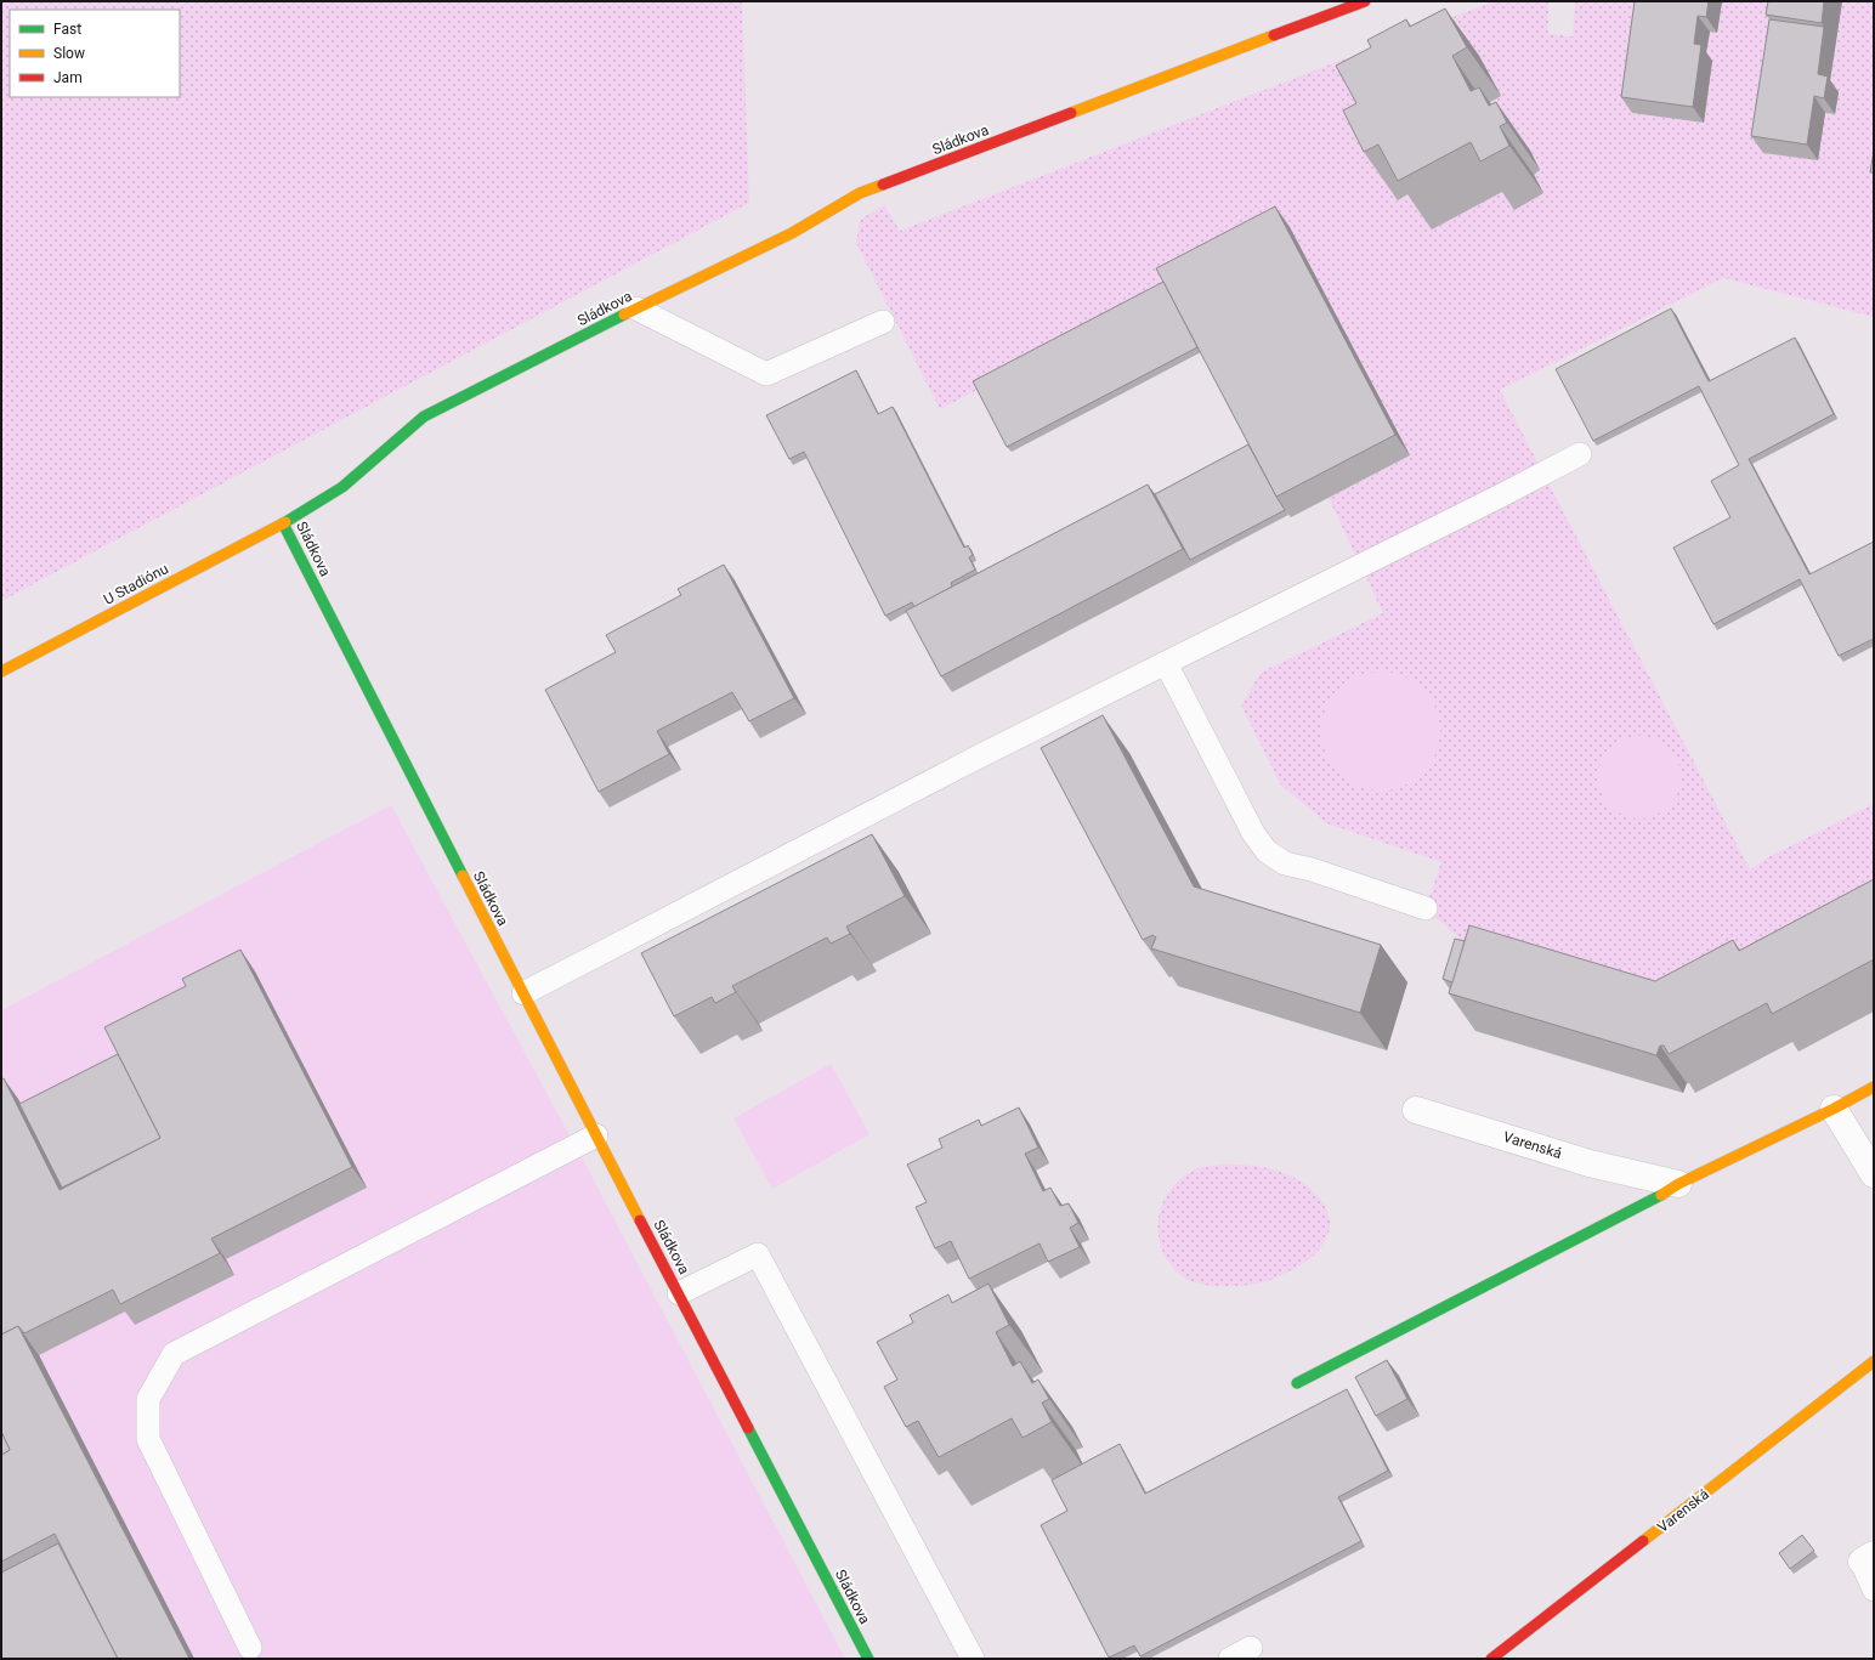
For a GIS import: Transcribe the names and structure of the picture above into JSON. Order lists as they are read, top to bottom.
{
  "streets": {
    "street": ["Sládkova", "U Stadiónu", "Varenská"]
  },
  "crossings": [
    ["Sládkova", "U Stadiónu"]
  ],
  "legend": ["Fast", "Slow", "Jam"]
}
